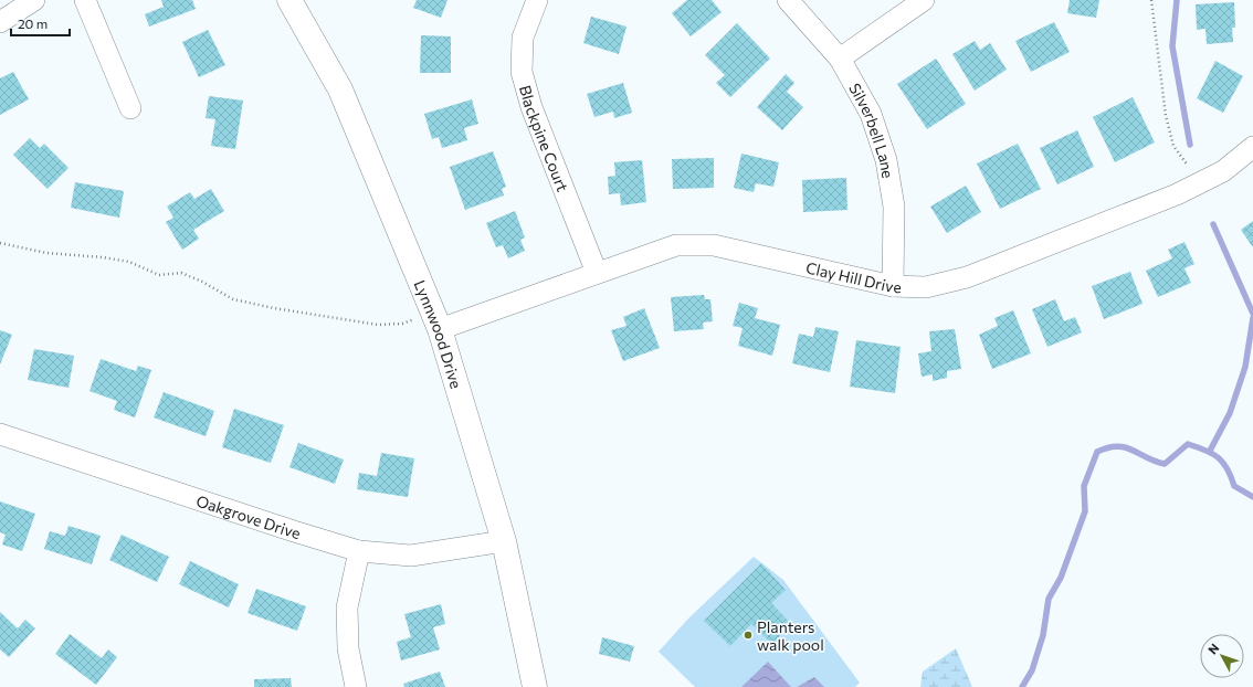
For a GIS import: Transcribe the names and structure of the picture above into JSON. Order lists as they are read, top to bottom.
{
  "streets": {
    "street": [
      "Silverbell Lane",
      "Blackpine Court",
      "Clay Hill Drive",
      "Lynnwood Drive",
      "Oakgrove Drive"
    ]
  },
  "crossings": [
    ["Silverbell Lane", "Clay Hill Drive"],
    ["Blackpine Court", "Clay Hill Drive"],
    ["Clay Hill Drive", "Lynnwood Drive"],
    ["Lynnwood Drive", "Oakgrove Drive"]
  ],
  "places": ["Planters walk pool"],
  "scale_bar": "20 m",
  "north": "top left"
}
